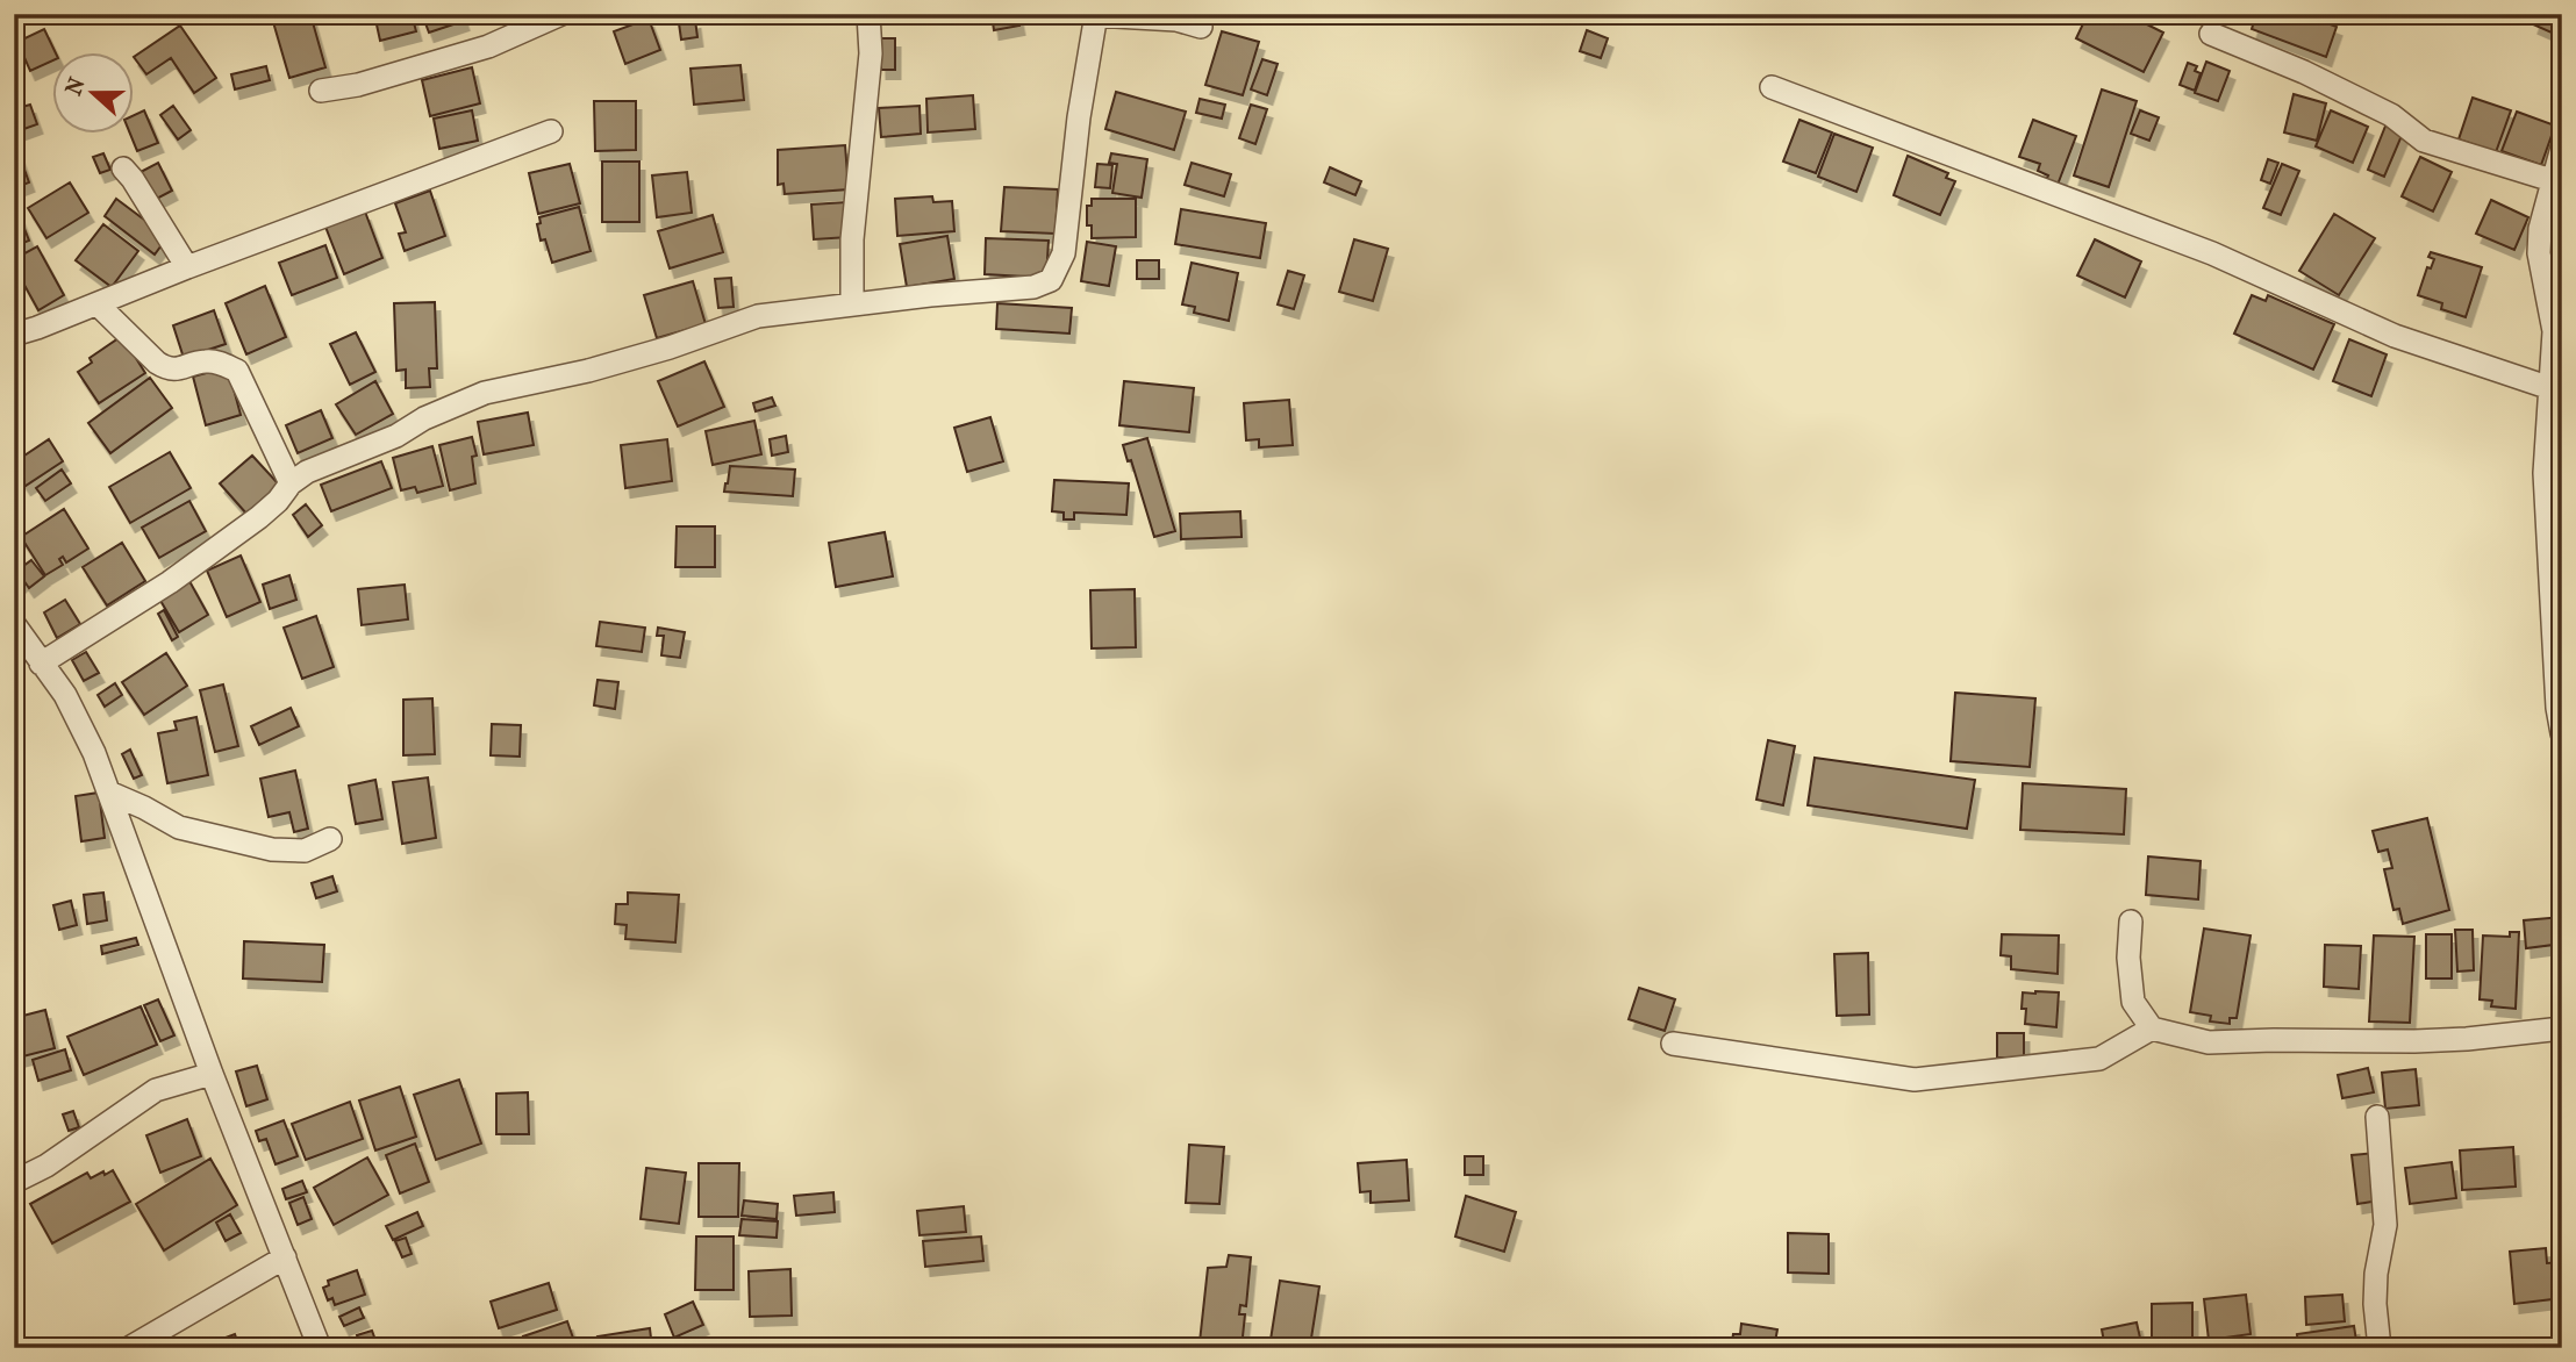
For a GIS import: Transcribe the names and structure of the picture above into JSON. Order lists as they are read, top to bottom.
{
  "north": "left"
}
